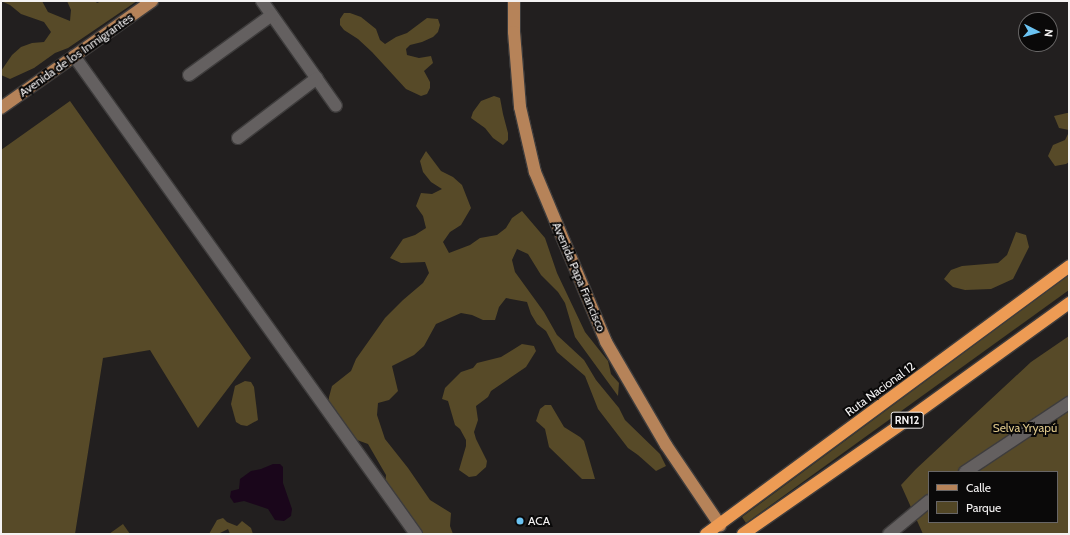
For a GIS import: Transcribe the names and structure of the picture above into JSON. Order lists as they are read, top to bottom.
{
  "streets": {
    "highway": ["Ruta Nacional 12", "RN12"],
    "main road": ["Avenida de los Inmigrantes", "Avenida Papa Francisco"]
  },
  "crossings": [
    ["Avenida Papa Francisco", "Ruta Nacional 12"]
  ],
  "parks": ["Selva Yryapú"],
  "places": ["ACA"],
  "legend": ["Calle", "Parque"],
  "north": "right"
}
